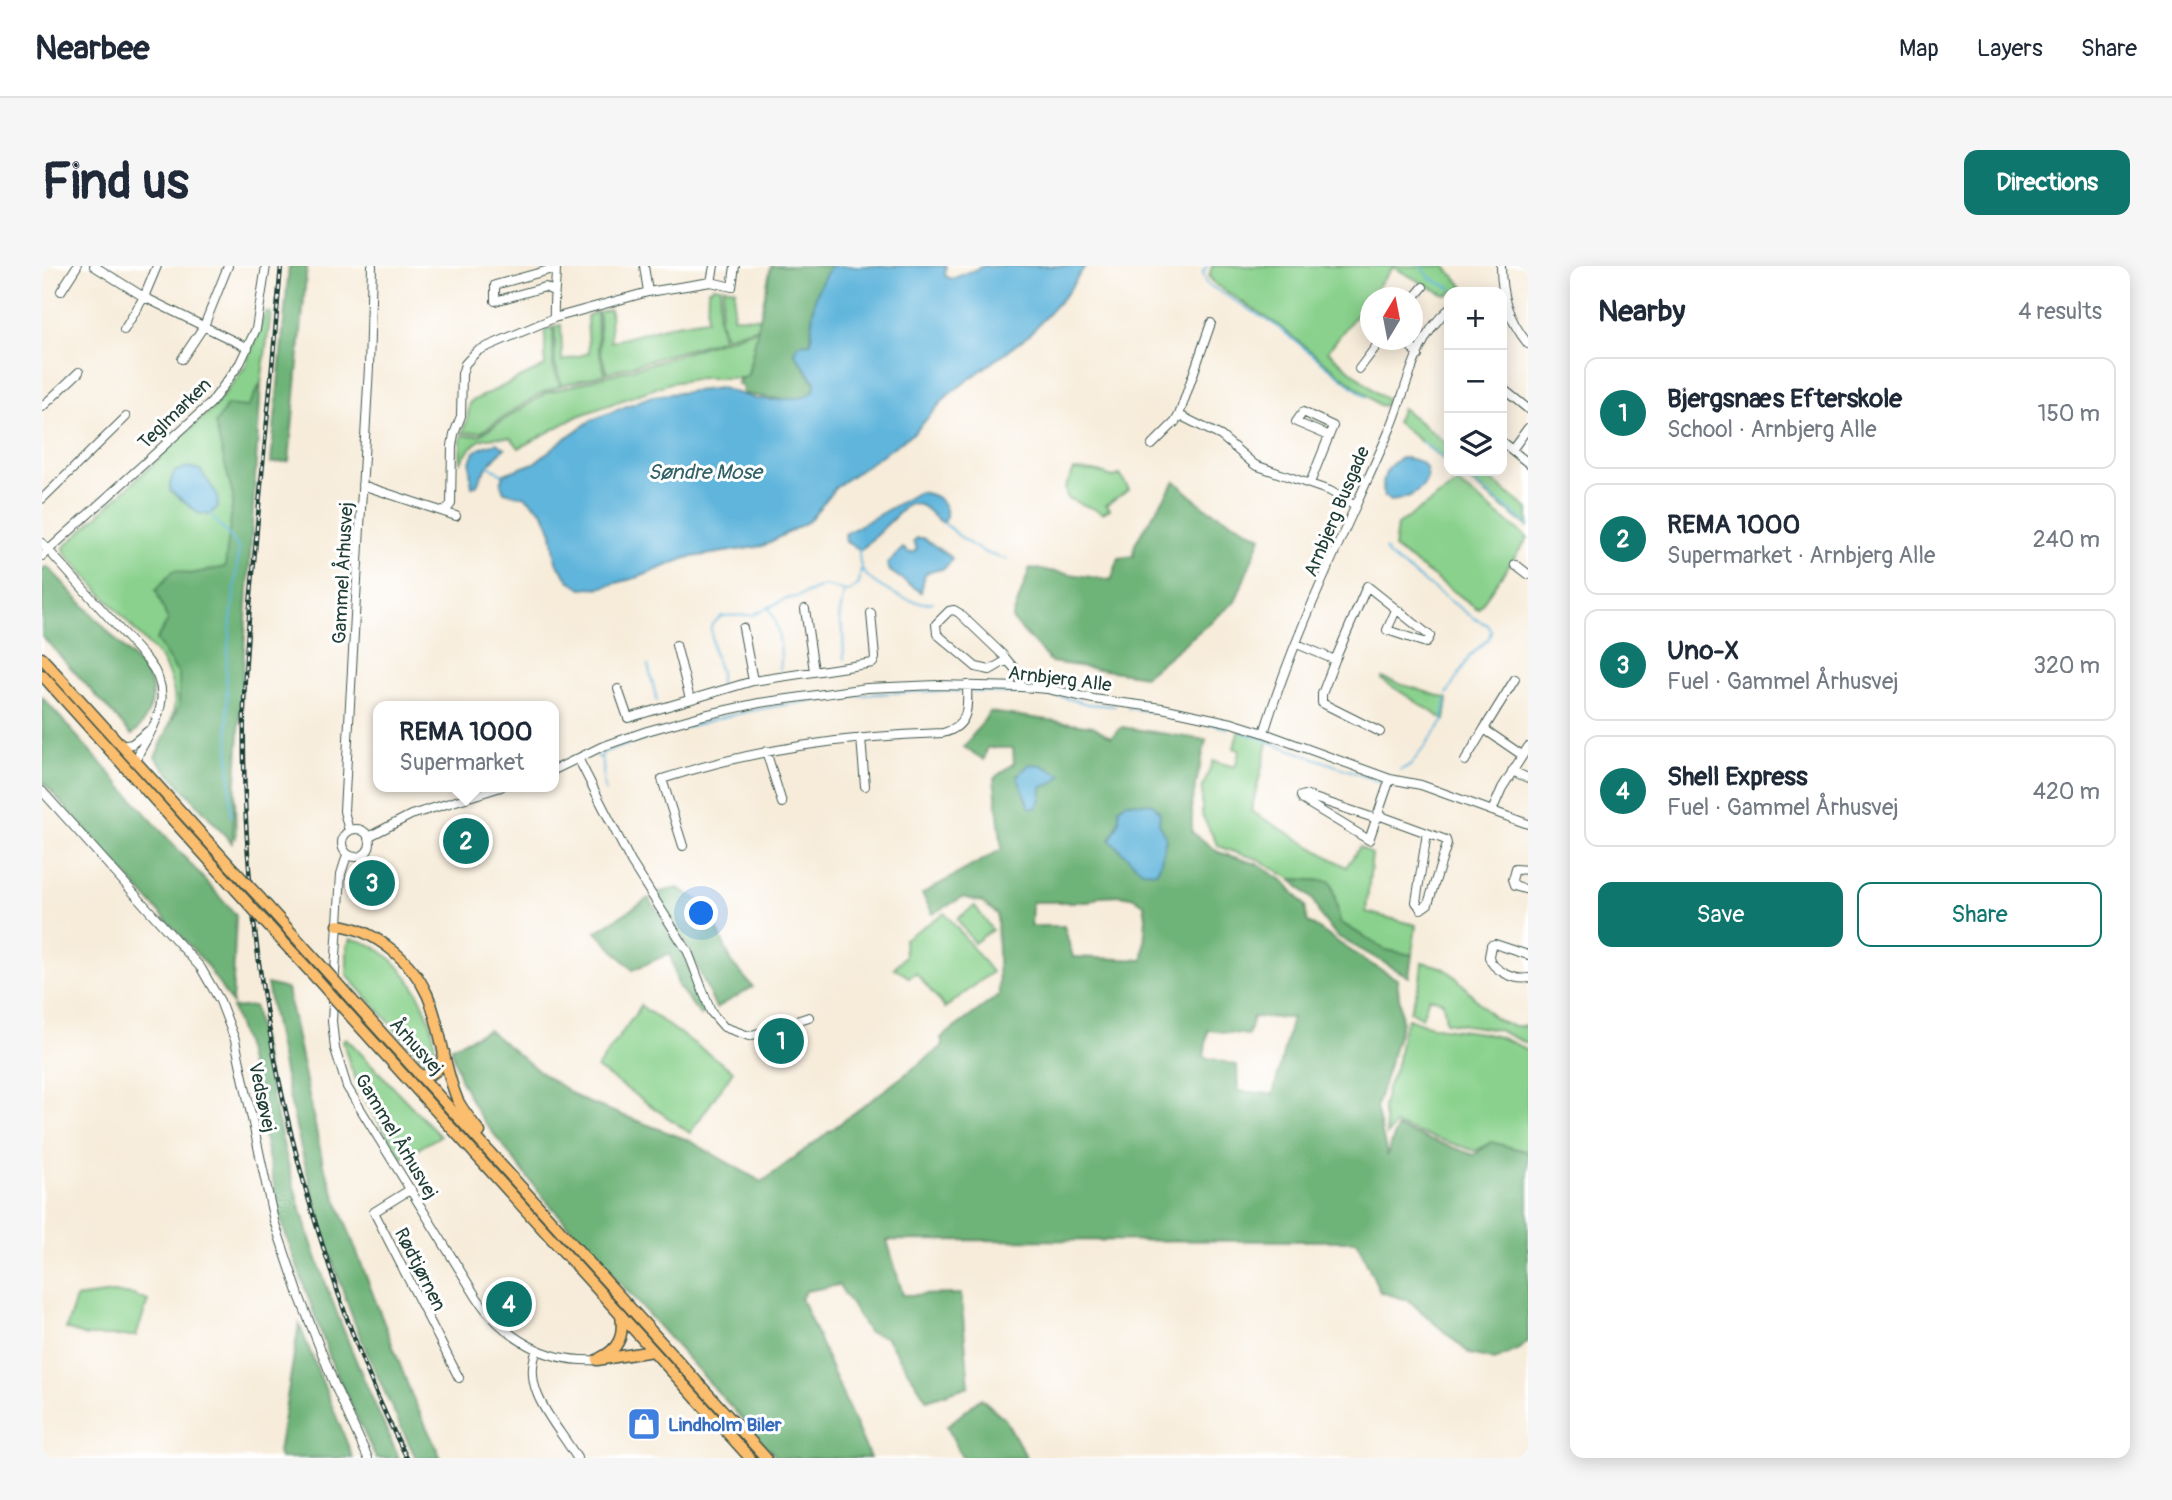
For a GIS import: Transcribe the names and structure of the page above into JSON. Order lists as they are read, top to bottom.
{
  "streets": {
    "main road": ["Århusvej"],
    "street": [
      "Teglmarken",
      "Arnbjerg Busgade",
      "Gammel Århusvej",
      "Arnbjerg Alle",
      "Vedsøvej",
      "Rødtjørnen"
    ]
  },
  "crossings": [
    ["Teglmarken", "Århusvej"],
    ["Arnbjerg Busgade", "Arnbjerg Alle"],
    ["Gammel Århusvej", "Rødtjørnen"]
  ],
  "water": ["Søndre Mose"],
  "places": {
    "shop": ["Lindholm Biler"]
  },
  "north": "top",
  "page": {
    "header": "Nearbee",
    "nav": ["Map", "Layers", "Share"],
    "buttons": [
      "Directions",
      ["Save", "Share"]
    ],
    "title": "Find us",
    "heading": ["Nearby", "4 results"],
    "map_buttons": ["+", "−"],
    "list": [
      {
        "mark": "1",
        "name": "Bjergsnæs Efterskole",
        "note": "School · Arnbjerg Alle",
        "value": "150 m"
      },
      {
        "mark": "2",
        "name": "REMA 1000",
        "note": "Supermarket · Arnbjerg Alle",
        "value": "240 m"
      },
      {
        "mark": "3",
        "name": "Uno-X",
        "note": "Fuel · Gammel Århusvej",
        "value": "320 m"
      },
      {
        "mark": "4",
        "name": "Shell Express",
        "note": "Fuel · Gammel Århusvej",
        "value": "420 m"
      }
    ],
    "popup": ["REMA 1000", "Supermarket"],
    "pins": [
      "2",
      "3",
      "1",
      "4"
    ]
  }
}
